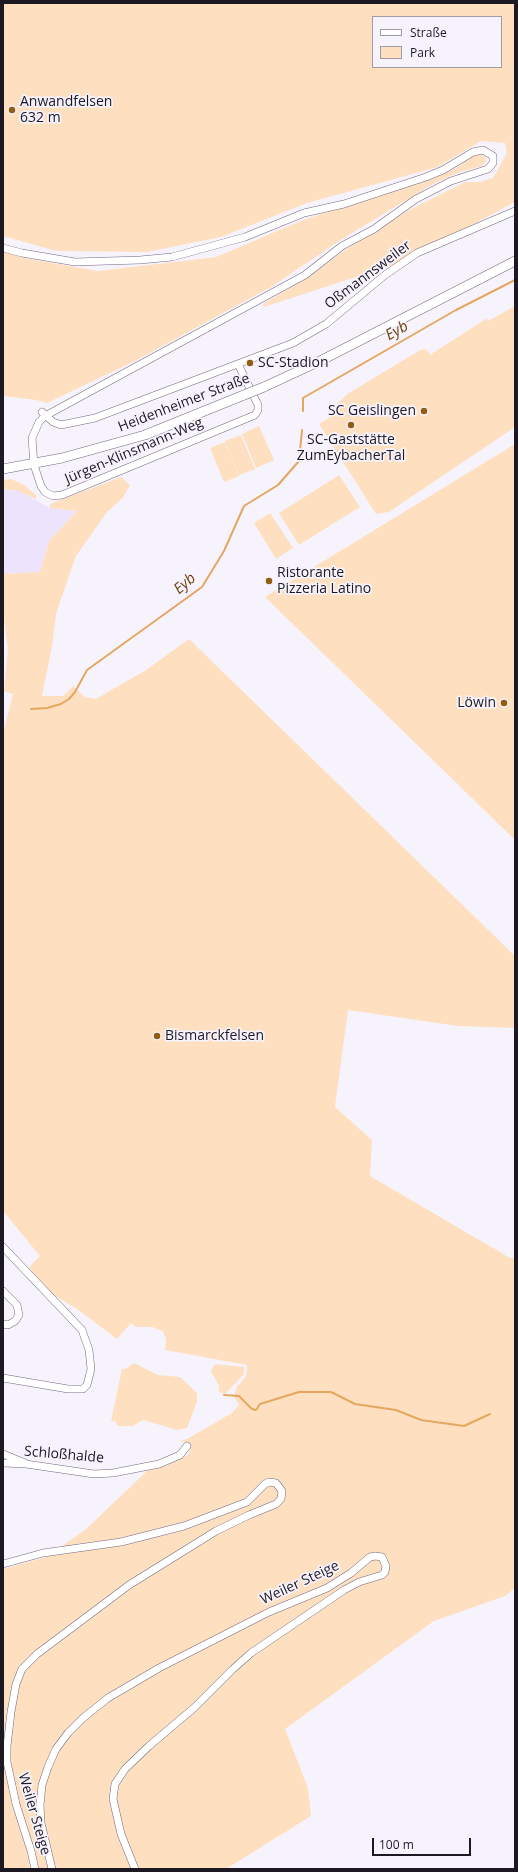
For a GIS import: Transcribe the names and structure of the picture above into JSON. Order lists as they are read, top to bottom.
{
  "streets": {
    "main road": ["Heidenheimer Straße"],
    "street": [
      "Oßmannsweiler",
      "Jürgen-Klinsmann-Weg",
      "Schloßhalde",
      "Weiler Steige"
    ]
  },
  "crossings": [
    ["Oßmannsweiler", "Heidenheimer Straße"],
    ["Heidenheimer Straße", "Jürgen-Klinsmann-Weg"]
  ],
  "water": ["Eyb"],
  "places": [
    "Anwandfelsen 632 m",
    "SC-Stadion",
    "SC Geislingen",
    "SC-Gaststätte ZumEybacherTal",
    "Ristorante Pizzeria Latino",
    "Löwin",
    "Bismarckfelsen"
  ],
  "legend": ["Straße", "Park"],
  "scale_bar": "100 m"
}
